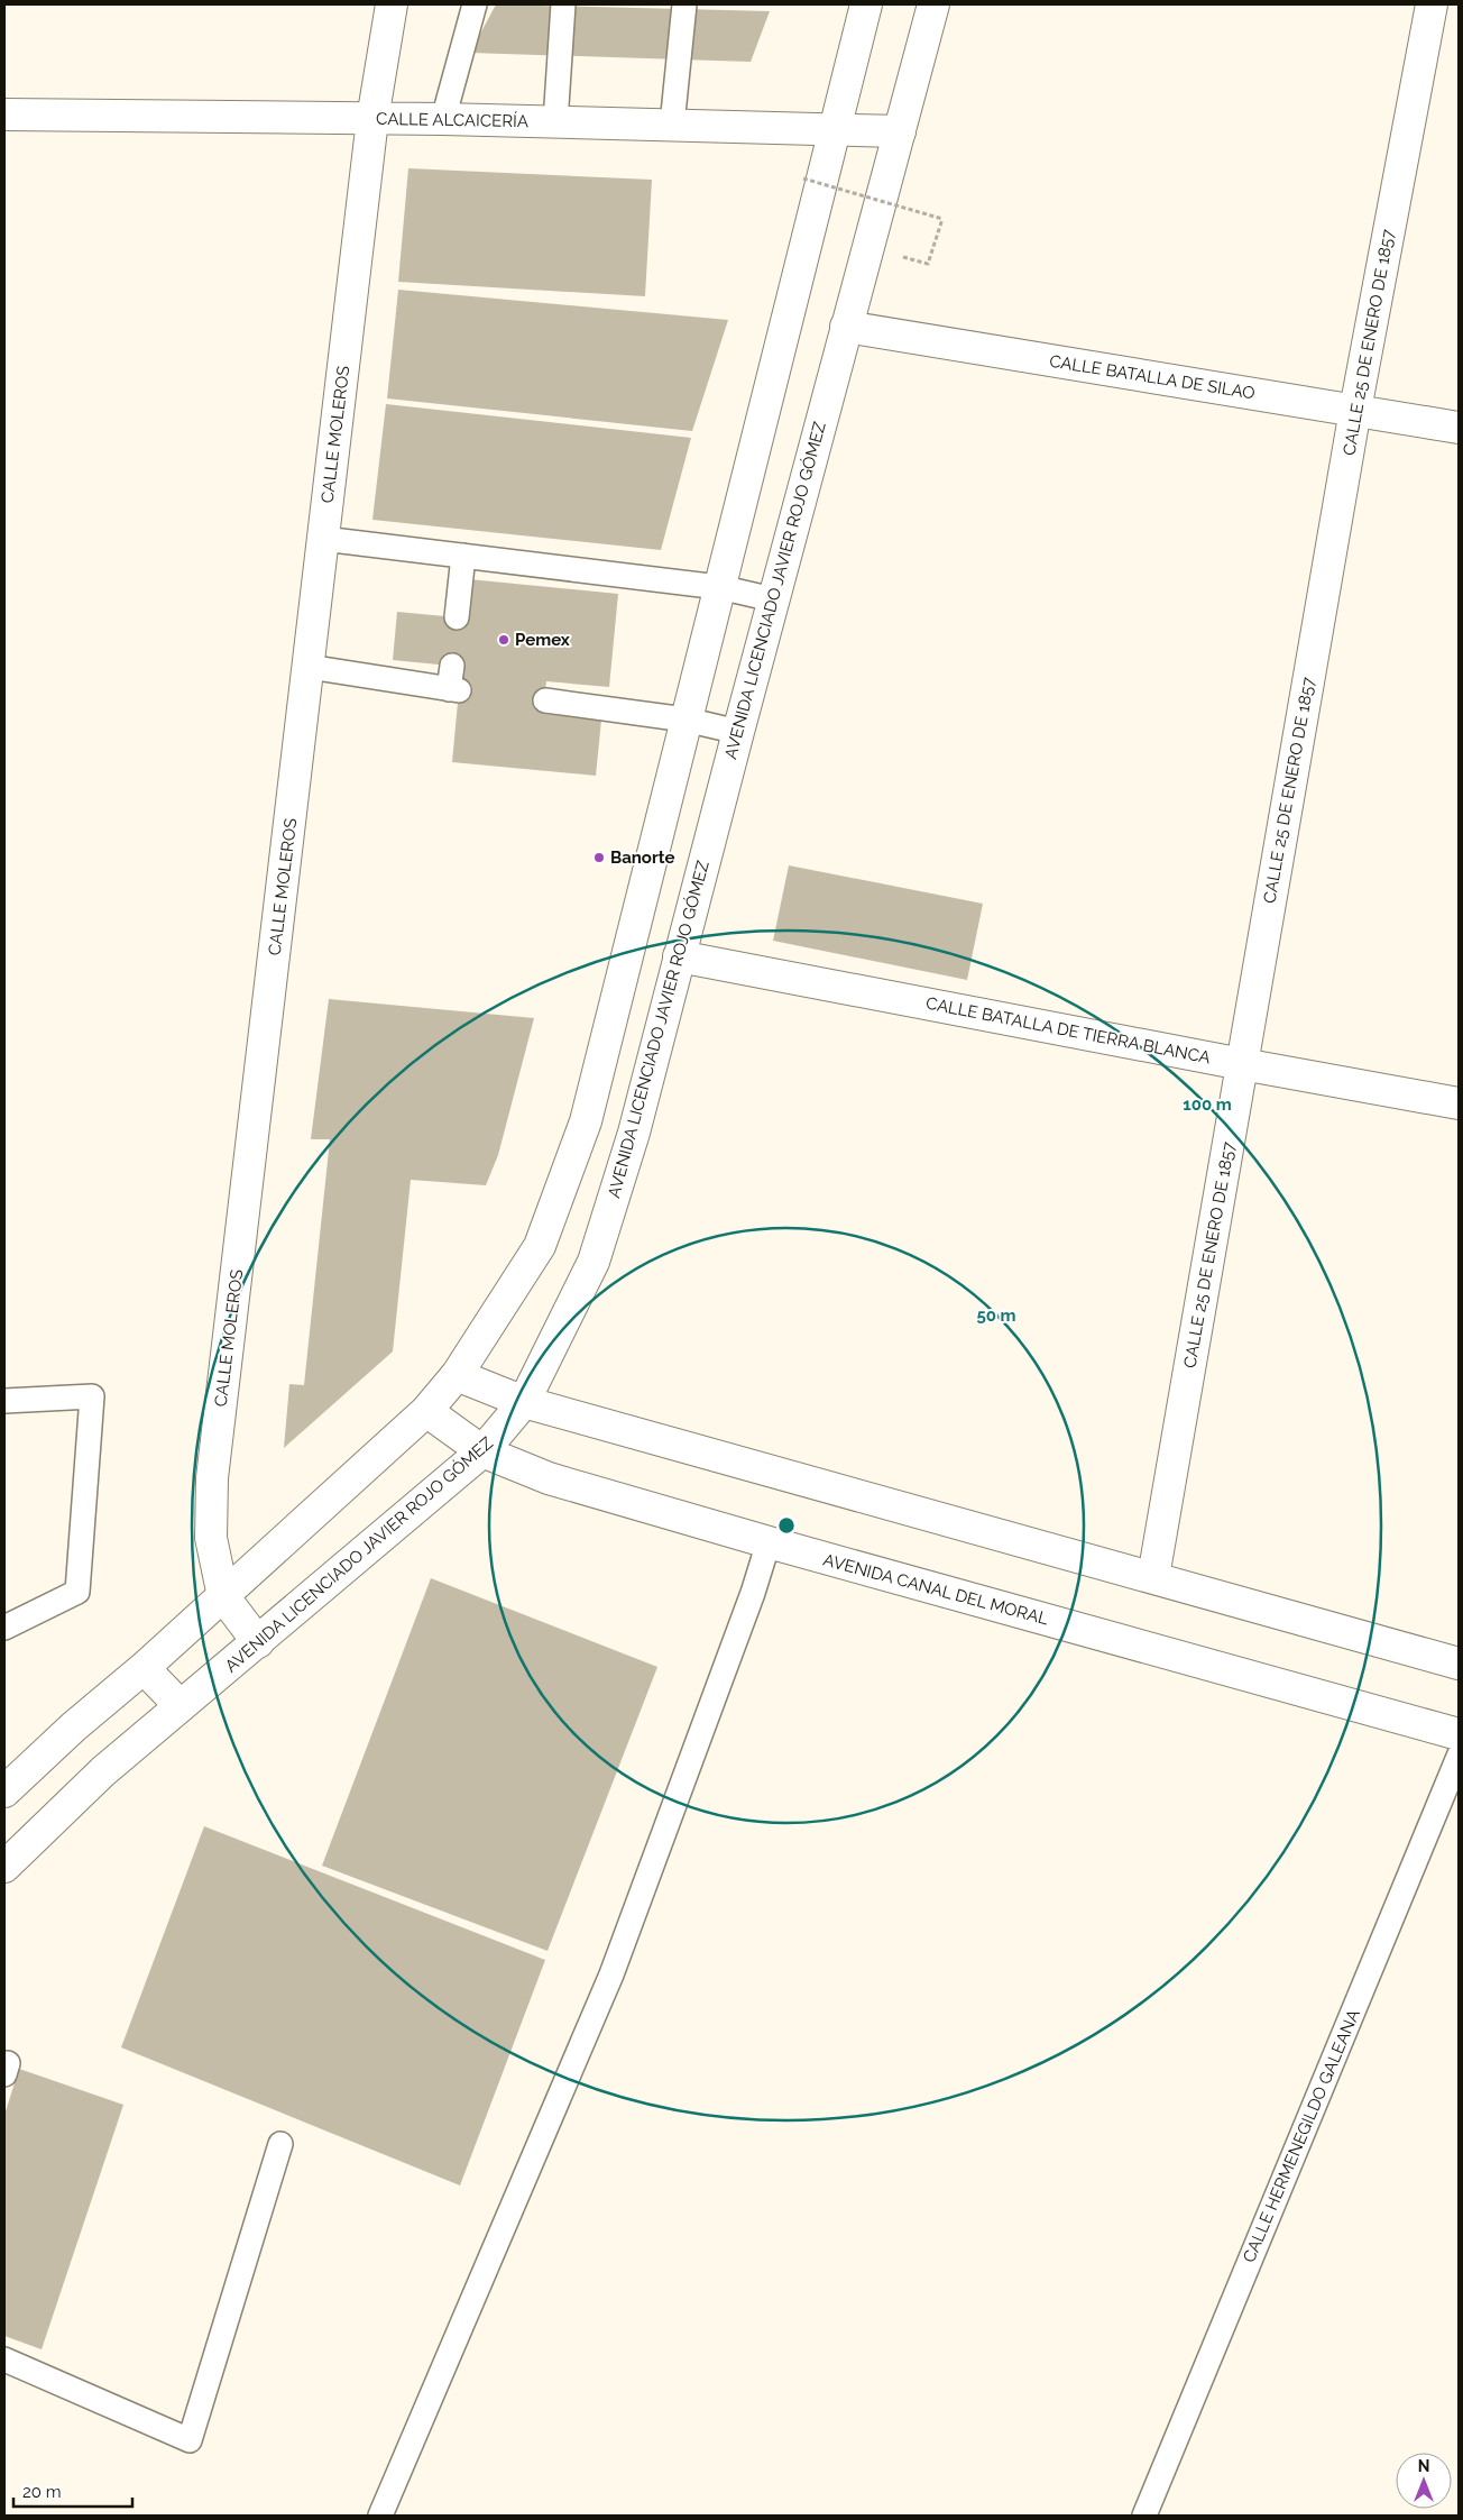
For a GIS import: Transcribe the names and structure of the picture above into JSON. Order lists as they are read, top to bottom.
{
  "streets": {
    "main road": [
      "CALLE ALCAICERÍA",
      "CALLE 25 DE ENERO DE 1857",
      "CALLE BATALLA DE SILAO",
      "CALLE MOLEROS",
      "AVENIDA LICENCIADO JAVIER ROJO GÓMEZ",
      "CALLE BATALLA DE TIERRA BLANCA",
      "AVENIDA CANAL DEL MORAL"
    ],
    "lane": ["CALLE HERMENEGILDO GALEANA"]
  },
  "crossings": [
    ["CALLE ALCAICERÍA", "CALLE MOLEROS"],
    ["CALLE ALCAICERÍA", "AVENIDA LICENCIADO JAVIER ROJO GÓMEZ"],
    ["CALLE 25 DE ENERO DE 1857", "CALLE BATALLA DE SILAO"],
    ["CALLE 25 DE ENERO DE 1857", "CALLE BATALLA DE TIERRA BLANCA"],
    ["CALLE BATALLA DE SILAO", "AVENIDA LICENCIADO JAVIER ROJO GÓMEZ"],
    ["CALLE MOLEROS", "AVENIDA LICENCIADO JAVIER ROJO GÓMEZ"],
    ["AVENIDA LICENCIADO JAVIER ROJO GÓMEZ", "CALLE BATALLA DE TIERRA BLANCA"],
    ["AVENIDA LICENCIADO JAVIER ROJO GÓMEZ", "AVENIDA CANAL DEL MORAL"]
  ],
  "places": ["Pemex", "Banorte"],
  "scale_bar": "20 m",
  "north": "top",
  "rings": ["100 m", "50 m"]
}
